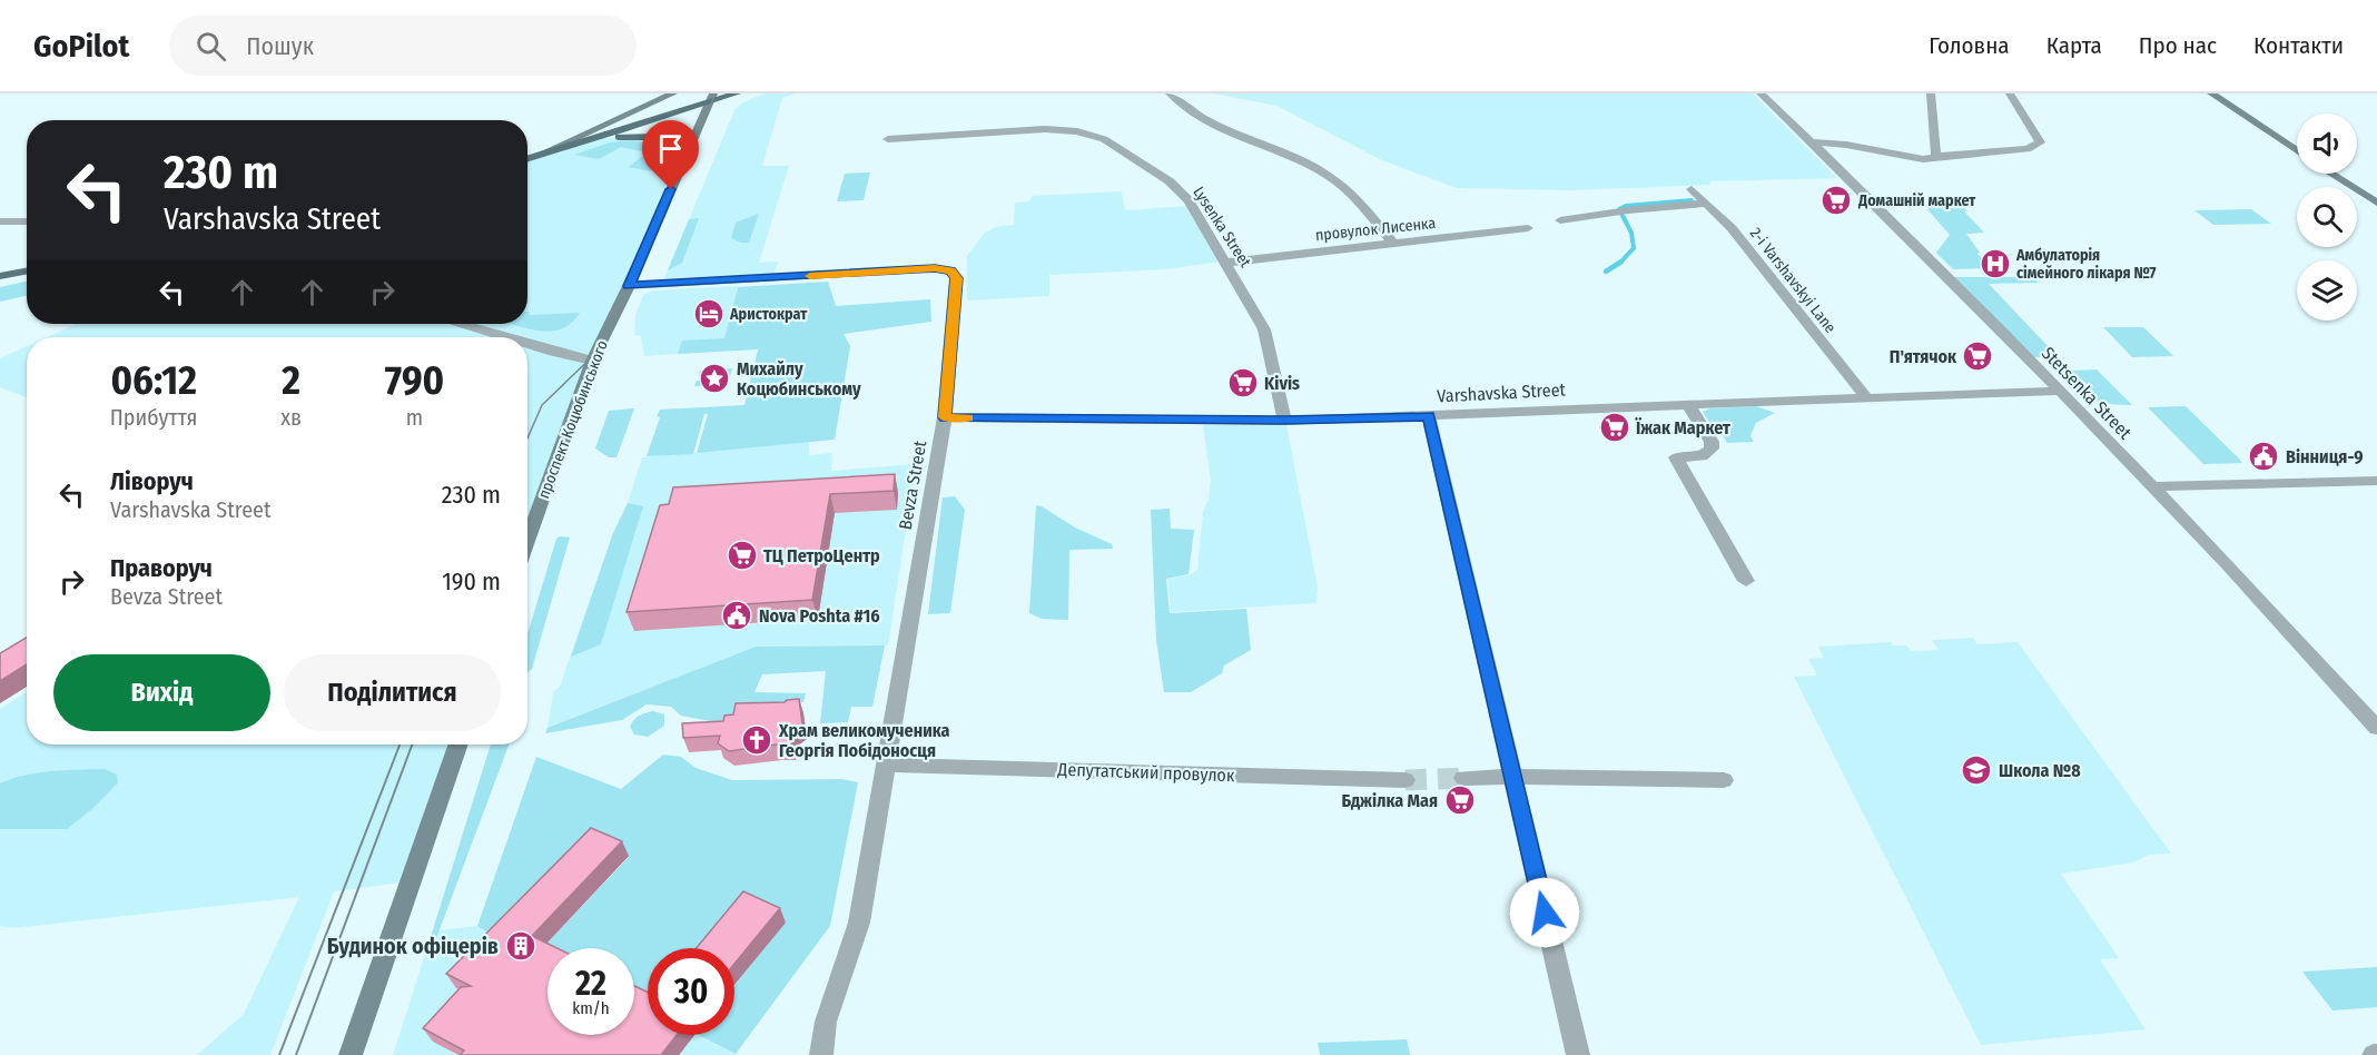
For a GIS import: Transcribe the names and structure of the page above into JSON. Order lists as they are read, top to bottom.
{
  "streets": {
    "main road": ["проспект Коцюбинського"],
    "street": [
      "Lysenka Street",
      "провулок Лисенка",
      "2-i Varshavskyi Lane",
      "Varshavska Street",
      "Stetsenka Street",
      "Bevza Street",
      "Депутатський провулок"
    ]
  },
  "crossings": [
    ["Lysenka Street", "провулок Лисенка"],
    ["Lysenka Street", "Varshavska Street"],
    ["2-i Varshavskyi Lane", "Varshavska Street"],
    ["Varshavska Street", "Stetsenka Street"],
    ["Varshavska Street", "Bevza Street"],
    ["проспект Коцюбинського", "Bevza Street"],
    ["Bevza Street", "Депутатський провулок"]
  ],
  "places": {
    "supermarket": [
      "Домашній маркет",
      "П'ятячок",
      "Kivis",
      "Їжак Маркет",
      "ТЦ ПетроЦентр",
      "Бджілка Мая"
    ],
    "hospital": ["Амбулаторія сімейного лікаря №7"],
    "hotel": ["Аристократ"],
    "place": ["Михайлу Коцюбинському"],
    "public building": ["Вінниця-9", "Nova Poshta #16"],
    "church": ["Храм великомученика Георгія Побідоносця"],
    "school or university": ["Школа №8"],
    "building": ["Будинок офіцерів"]
  },
  "page": {
    "header": "GoPilot",
    "search": "Пошук",
    "nav": [
      "Головна",
      "Карта",
      "Про нас",
      "Контакти"
    ],
    "turn": ["230 m", "Varshavska Street"],
    "eta": [
      "06:12",
      "Прибуття",
      "2",
      "хв",
      "790",
      "m"
    ],
    "list": [
      {
        "name": "Ліворуч",
        "note": "Varshavska Street",
        "value": "230 m"
      },
      {
        "name": "Праворуч",
        "note": "Bevza Street",
        "value": "190 m"
      }
    ],
    "buttons": ["Вихід", "Поділитися"],
    "speed": "22 km/h",
    "limit": "30"
  }
}
